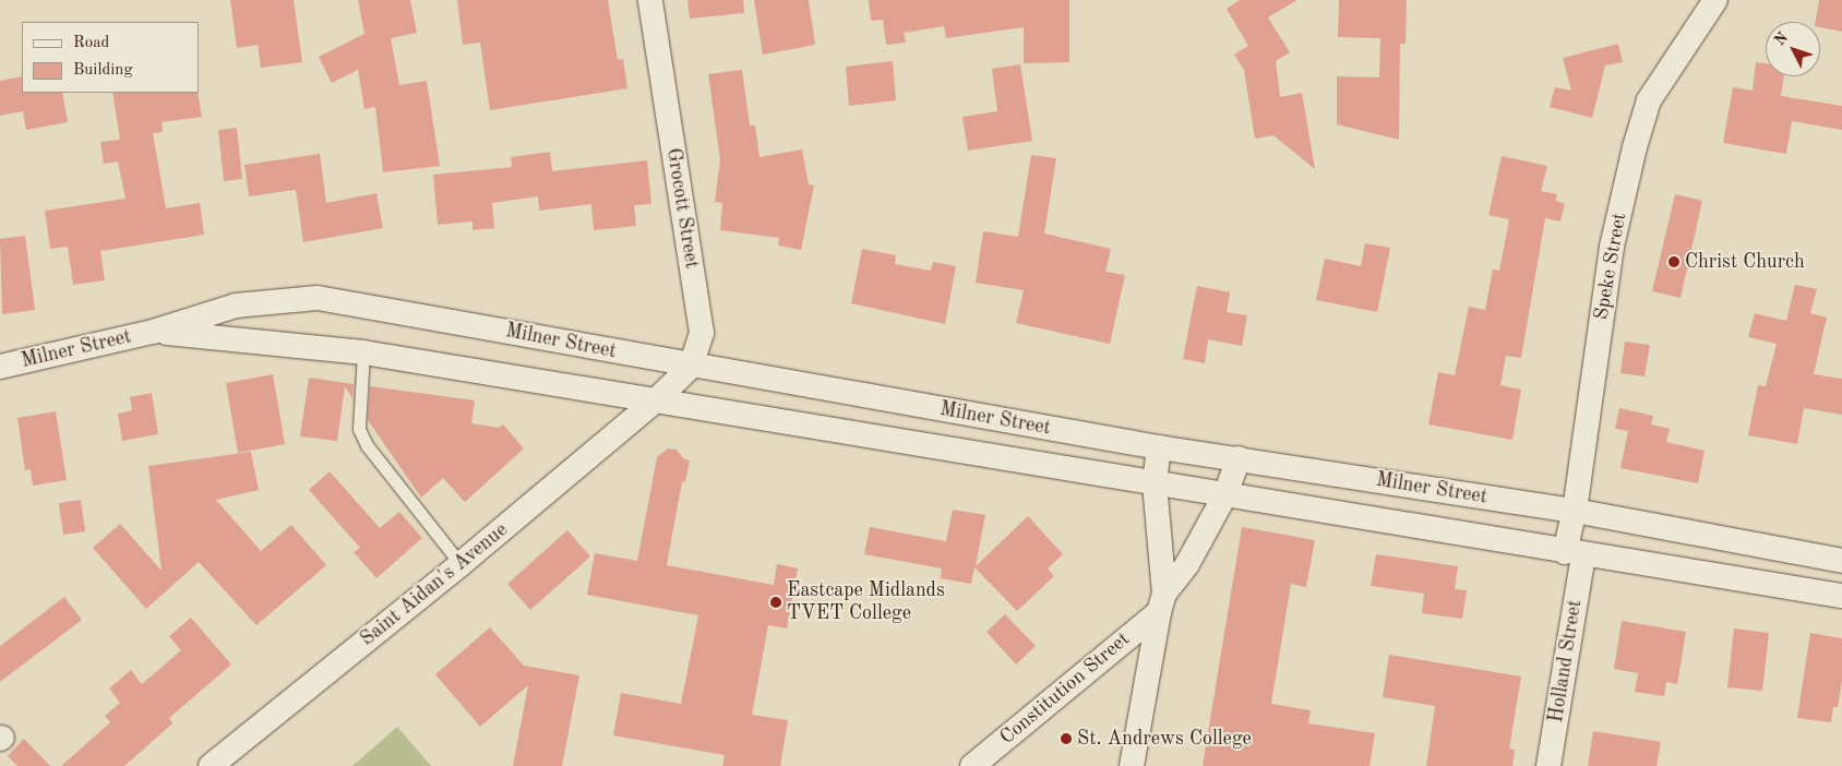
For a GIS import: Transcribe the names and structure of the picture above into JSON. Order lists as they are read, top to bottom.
{
  "streets": {
    "street": [
      "Grocott Street",
      "Speke Street",
      "Milner Street",
      "Saint Aidan's Avenue",
      "Holland Street",
      "Constitution Street"
    ]
  },
  "crossings": [
    ["Grocott Street", "Milner Street"],
    ["Grocott Street", "Saint Aidan's Avenue"],
    ["Speke Street", "Milner Street"],
    ["Speke Street", "Holland Street"],
    ["Milner Street", "Saint Aidan's Avenue"],
    ["Milner Street", "Holland Street"],
    ["Milner Street", "Constitution Street"]
  ],
  "places": ["Christ Church", "Eastcape Midlands TVET College", "St. Andrews College"],
  "legend": ["Road", "Building"],
  "north": "top left"
}
